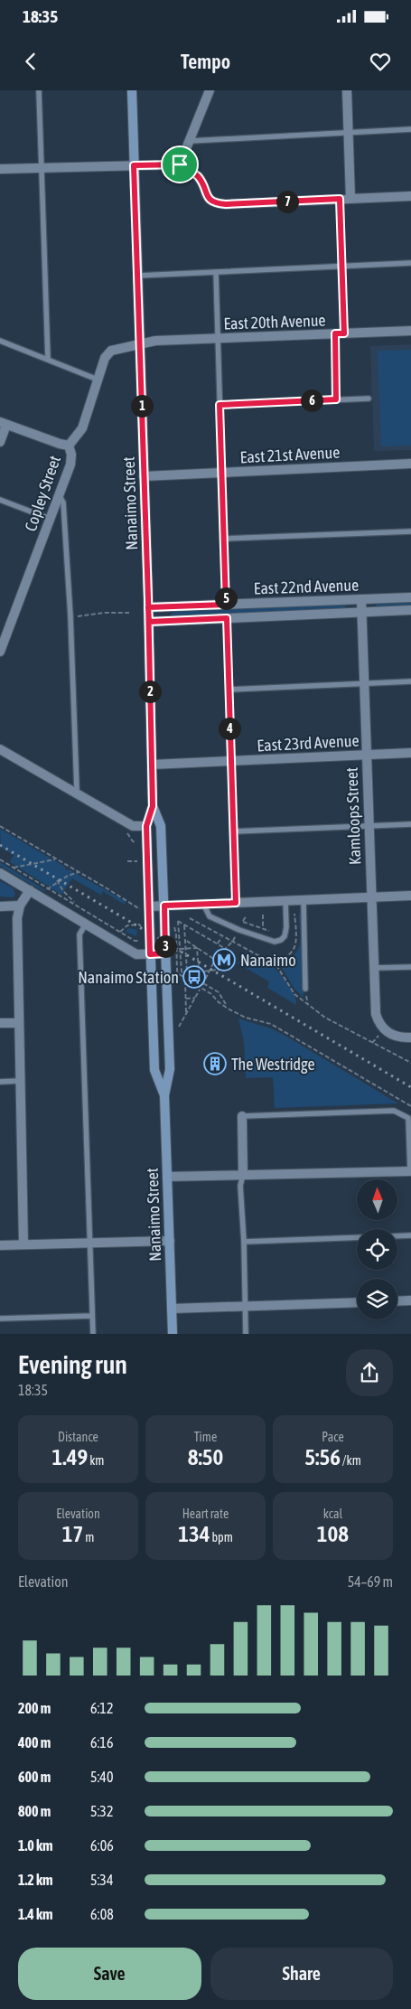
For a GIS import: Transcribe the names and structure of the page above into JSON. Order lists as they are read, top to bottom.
{
  "streets": {
    "main road": ["Nanaimo Street"],
    "street": [
      "East 20th Avenue",
      "East 21st Avenue",
      "Copley Street",
      "East 22nd Avenue",
      "East 23rd Avenue",
      "Kamloops Street"
    ]
  },
  "crossings": [
    ["East 20th Avenue", "Copley Street"],
    ["East 20th Avenue", "Nanaimo Street"],
    ["East 21st Avenue", "Nanaimo Street"],
    ["Copley Street", "Nanaimo Street"],
    ["Nanaimo Street", "East 22nd Avenue"],
    ["Nanaimo Street", "East 23rd Avenue"],
    ["East 22nd Avenue", "Kamloops Street"],
    ["East 23rd Avenue", "Kamloops Street"]
  ],
  "places": {
    "metro station": ["Nanaimo"],
    "bus stop": ["Nanaimo Station"],
    "building": ["The Westridge"]
  },
  "north": "top",
  "page": {
    "status": "18:35",
    "header": "Tempo",
    "pins": [
      "7",
      "6",
      "1",
      "5",
      "2",
      "4",
      "3"
    ],
    "heading": ["Evening run", "18:35"],
    "stats": [
      ["Distance", "1.49 km"],
      ["Time", "8:50"],
      ["Pace", "5:56 /km"],
      ["Elevation", "17 m"],
      ["Heart rate", "134 bpm"],
      ["kcal", "108"]
    ],
    "chart": ["Elevation", "54–69 m"],
    "list": [
      {
        "name": "200 m",
        "note": "6:12"
      },
      {
        "name": "400 m",
        "note": "6:16"
      },
      {
        "name": "600 m",
        "note": "5:40"
      },
      {
        "name": "800 m",
        "note": "5:32"
      },
      {
        "name": "1.0 km",
        "note": "6:06"
      },
      {
        "name": "1.2 km",
        "note": "5:34"
      },
      {
        "name": "1.4 km",
        "note": "6:08"
      }
    ],
    "buttons": ["Save", "Share"]
  }
}
